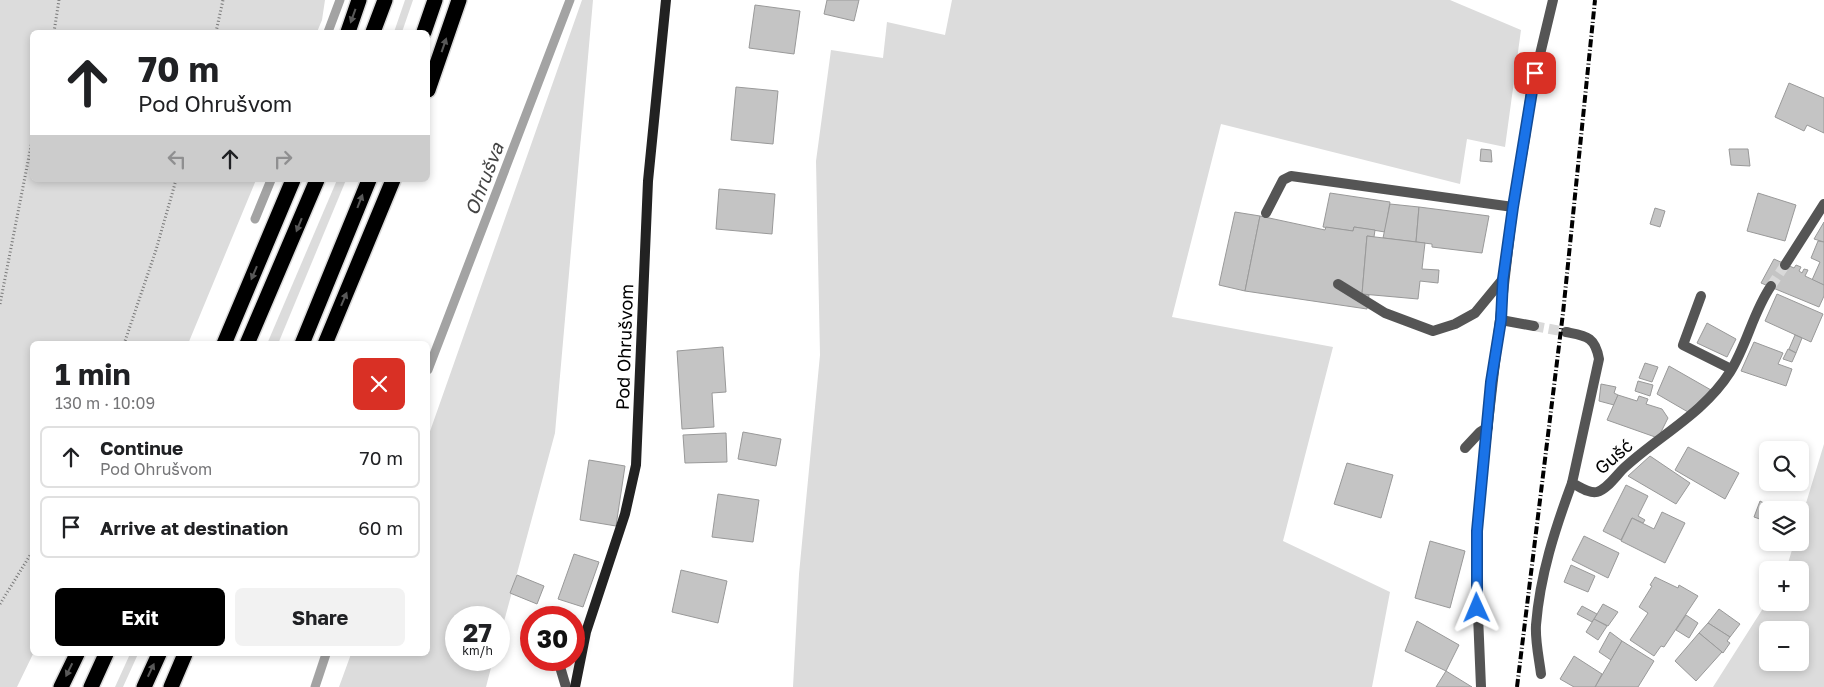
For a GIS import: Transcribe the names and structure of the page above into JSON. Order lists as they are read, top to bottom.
{
  "streets": {
    "street": ["Pod Ohrušvom", "Gušć"]
  },
  "water": ["Ohrušva"],
  "page": {
    "turn": ["70 m", "Pod Ohrušvom"],
    "heading": ["1 min", "130 m · 10:09"],
    "list": [
      {
        "name": "Continue",
        "note": "Pod Ohrušvom",
        "value": "70 m"
      },
      {
        "name": "Arrive at destination",
        "value": "60 m"
      }
    ],
    "map_buttons": ["+", "−"],
    "buttons": ["Exit", "Share"],
    "speed": "27 km/h",
    "limit": "30"
  }
}
